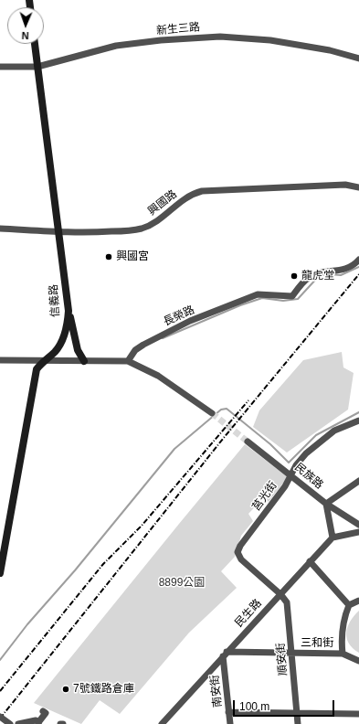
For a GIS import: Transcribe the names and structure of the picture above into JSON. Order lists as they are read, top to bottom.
{
  "streets": {
    "street": [
      "新生三路",
      "興國路",
      "信義路",
      "長榮路",
      "民族路",
      "莒光街",
      "民生路",
      "三和街",
      "順安街",
      "南安街"
    ]
  },
  "crossings": [
    ["新生三路", "信義路"],
    ["興國路", "信義路"],
    ["民族路", "莒光街"],
    ["莒光街", "民生路"],
    ["莒光街", "順安街"],
    ["民生路", "三和街"],
    ["民生路", "順安街"],
    ["民生路", "南安街"],
    ["三和街", "順安街"],
    ["三和街", "南安街"]
  ],
  "parks": ["8899公園"],
  "places": ["興國宮", "龍虎堂", "7號鐵路倉庫"],
  "scale_bar": "100 m",
  "north": "bottom"
}
